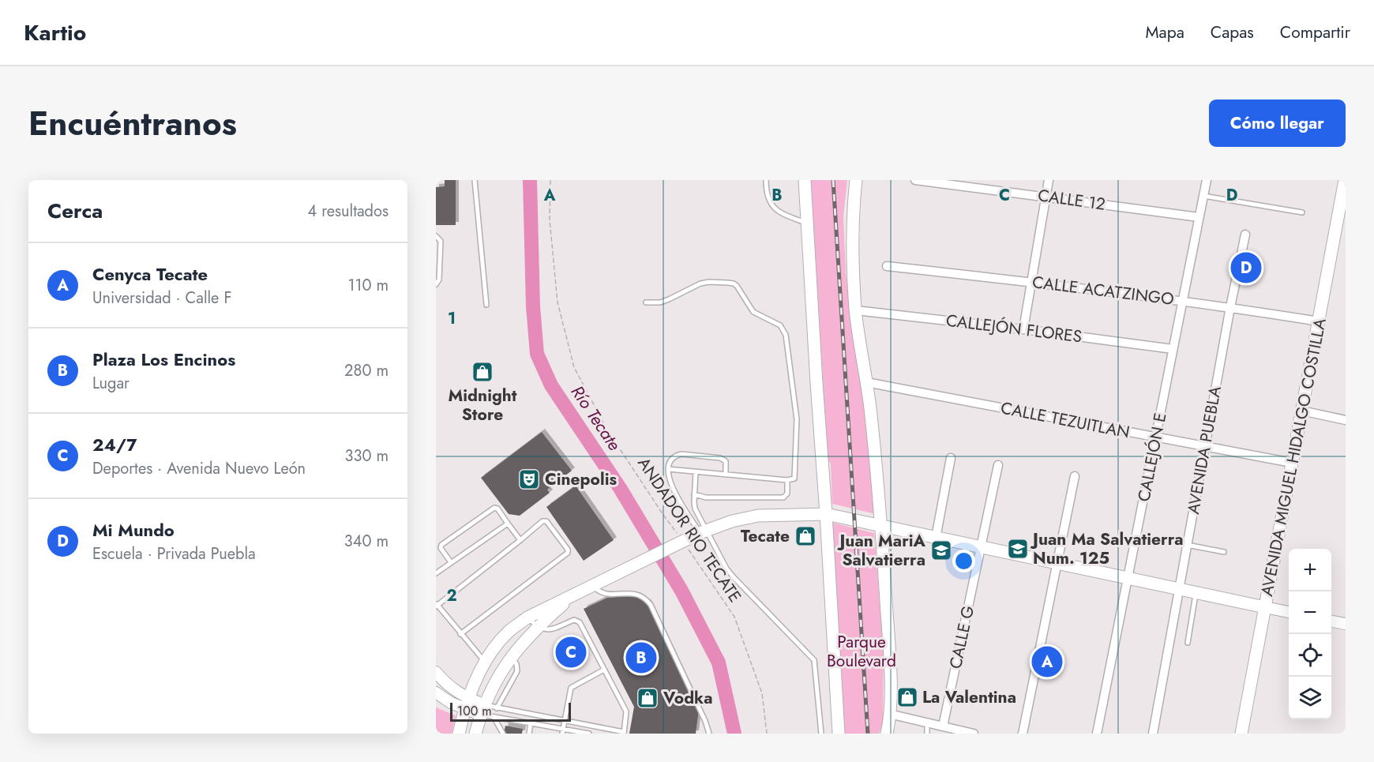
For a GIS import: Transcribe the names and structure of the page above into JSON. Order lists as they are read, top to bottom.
{
  "streets": {
    "main road": ["AVENIDA MIGUEL HIDALGO COSTILLA"],
    "street": [
      "CALLE 12",
      "CALLE ACATZINGO",
      "CALLEJÓN FLORES",
      "CALLE TEZUITLAN",
      "AVENIDA PUEBLA",
      "CALLEJÓN E",
      "CALLE G"
    ],
    "path": ["ANDADOR RIO TECATE"]
  },
  "crossings": [
    ["CALLE 12", "CALLEJÓN E"],
    ["CALLE ACATZINGO", "AVENIDA PUEBLA"],
    ["CALLE ACATZINGO", "CALLEJÓN E"],
    ["CALLE ACATZINGO", "AVENIDA MIGUEL HIDALGO COSTILLA"],
    ["CALLEJÓN FLORES", "CALLEJÓN E"],
    ["CALLE TEZUITLAN", "AVENIDA PUEBLA"],
    ["CALLE TEZUITLAN", "CALLEJÓN E"],
    ["CALLE TEZUITLAN", "AVENIDA MIGUEL HIDALGO COSTILLA"]
  ],
  "water": ["Río Tecate"],
  "parks": ["Parque Boulevard"],
  "places": {
    "shop": [
      "Midnight Store",
      "Tecate",
      "La Valentina",
      "Vodka"
    ],
    "theatre": ["Cinepolis"],
    "school or university": ["Juan Ma Salvatierra Num. 125", "Juan MariA Salvatierra"]
  },
  "scale_bar": "100 m",
  "page": {
    "header": "Kartio",
    "nav": ["Mapa", "Capas", "Compartir"],
    "title": "Encuéntranos",
    "buttons": "Cómo llegar",
    "heading": ["Cerca", "4 resultados"],
    "list": [
      {
        "mark": "A",
        "name": "Cenyca Tecate",
        "note": "Universidad · Calle F",
        "value": "110 m"
      },
      {
        "mark": "B",
        "name": "Plaza Los Encinos",
        "note": "Lugar",
        "value": "280 m"
      },
      {
        "mark": "C",
        "name": "24/7",
        "note": "Deportes · Avenida Nuevo León",
        "value": "330 m"
      },
      {
        "mark": "D",
        "name": "Mi Mundo",
        "note": "Escuela · Privada Puebla",
        "value": "340 m"
      }
    ],
    "pins": [
      "D",
      "C",
      "B",
      "A"
    ],
    "map_buttons": ["+", "−"],
    "scale": "100 m"
  },
  "grid": {
    "columns": [
      "A",
      "B",
      "C",
      "D"
    ],
    "rows": ["1", "2"]
  }
}
